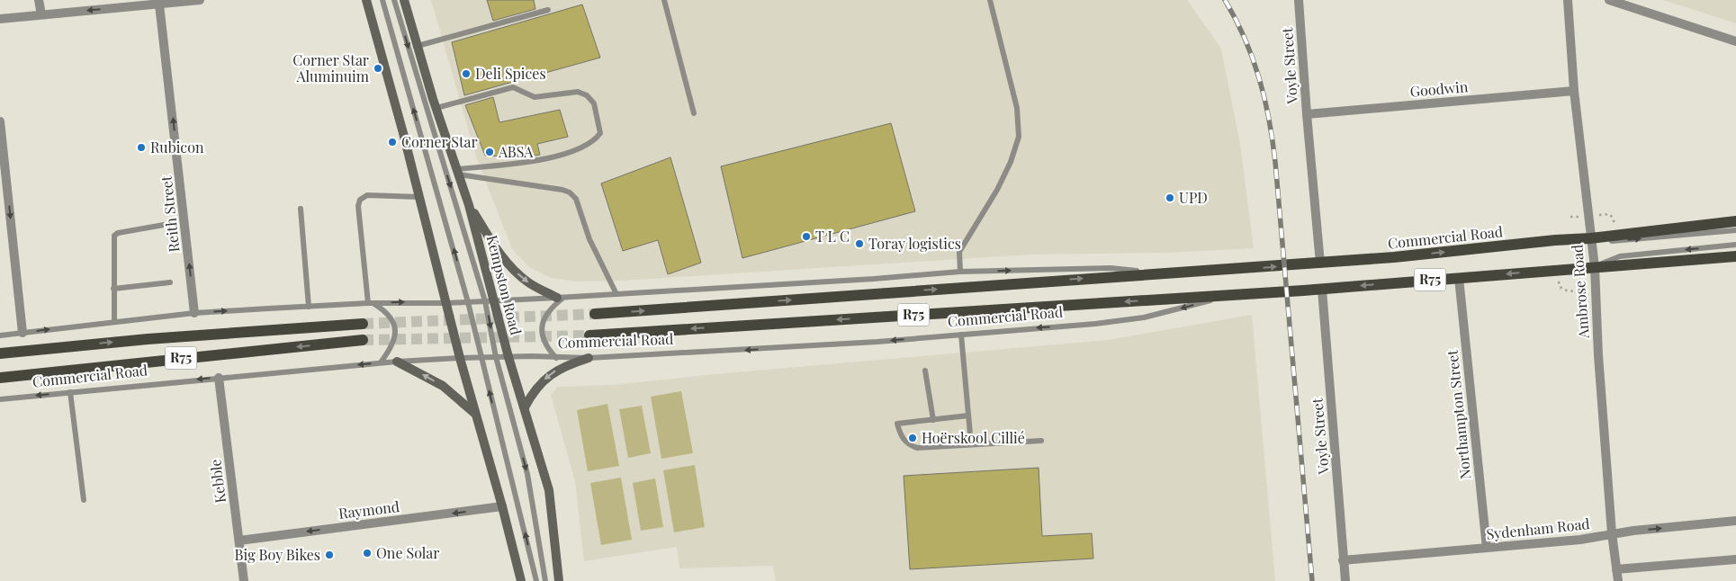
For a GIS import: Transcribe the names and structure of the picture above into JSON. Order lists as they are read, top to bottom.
{
  "streets": {
    "main road": ["Commercial Road", "R75", "Kempston Road"],
    "street": [
      "Voyle Street",
      "Goodwin",
      "Reith Street",
      "Ambrose Road",
      "Northampton Street",
      "Kebble",
      "Raymond",
      "Sydenham Road"
    ]
  },
  "crossings": [
    ["Voyle Street", "Goodwin"],
    ["Voyle Street", "Commercial Road"],
    ["Voyle Street", "Sydenham Road"],
    ["Goodwin", "Ambrose Road"],
    ["Reith Street", "Commercial Road"],
    ["Commercial Road", "Kempston Road"],
    ["Commercial Road", "Ambrose Road"],
    ["Commercial Road", "Northampton Street"],
    ["Commercial Road", "Kebble"],
    ["Ambrose Road", "Sydenham Road"],
    ["Northampton Street", "Sydenham Road"],
    ["Kebble", "Raymond"]
  ],
  "one_way": ["Reith Street", "Raymond"],
  "places": [
    "Corner Star Aluminuim",
    "Deli Spices",
    "Corner Star",
    "Rubicon",
    "ABSA",
    "UPD",
    "T L C",
    "Toray logistics",
    "Hoërskool Cillié",
    "One Solar",
    "Big Boy Bikes"
  ]
}
